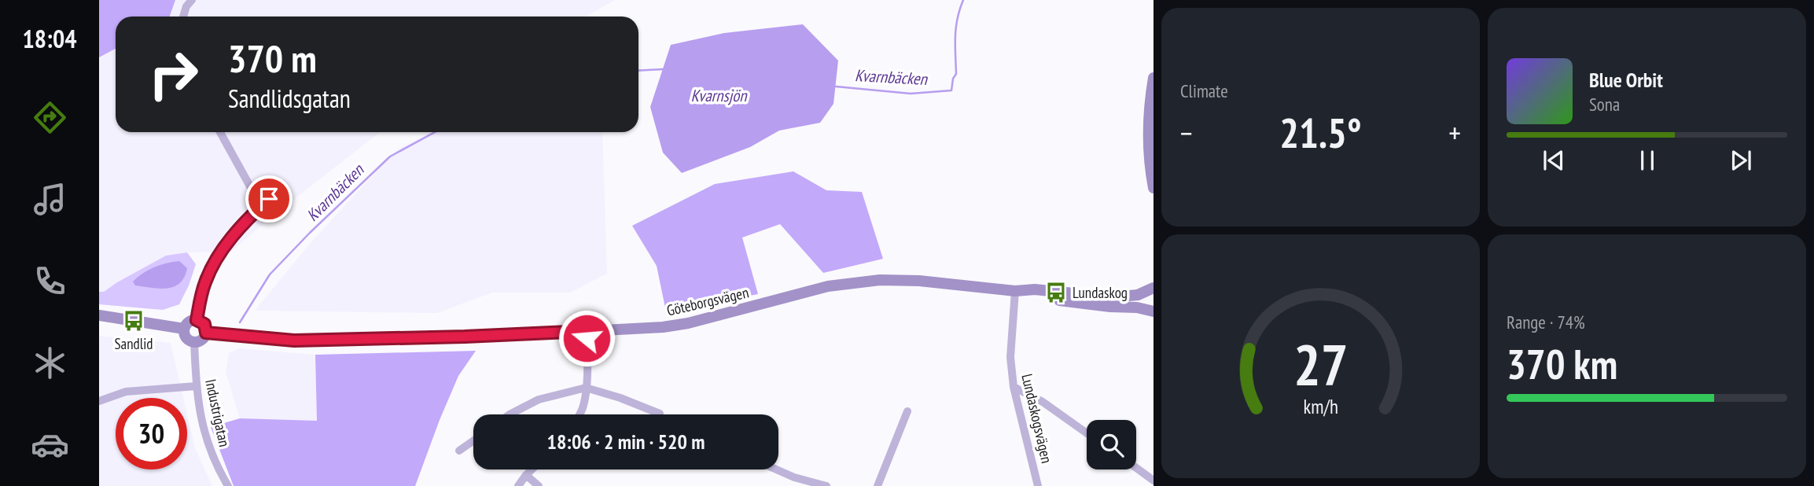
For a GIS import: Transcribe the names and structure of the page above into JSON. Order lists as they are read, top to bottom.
{
  "streets": {
    "street": ["Göteborgsvägen", "Industrigatan", "Lundaskogsvägen"]
  },
  "crossings": [
    ["Göteborgsvägen", "Industrigatan"],
    ["Göteborgsvägen", "Lundaskogsvägen"]
  ],
  "water": ["Kvarnbäcken", "Kvarnsjön"],
  "places": {
    "bus stop": ["Lundaskog", "Sandlid"]
  },
  "page": {
    "tabs": "18:04",
    "tile": [
      "Climate",
      ["Range · 74%", "370 km"]
    ],
    "turn": ["370 m", "Sandlidsgatan"],
    "song": ["Blue Orbit", "Sona"],
    "heat": ["−", "21.5°", "+"],
    "limit": "30",
    "trip": "18:06 · 2 min · 520 m",
    "gauge": ["27", "km/h"]
  }
}
